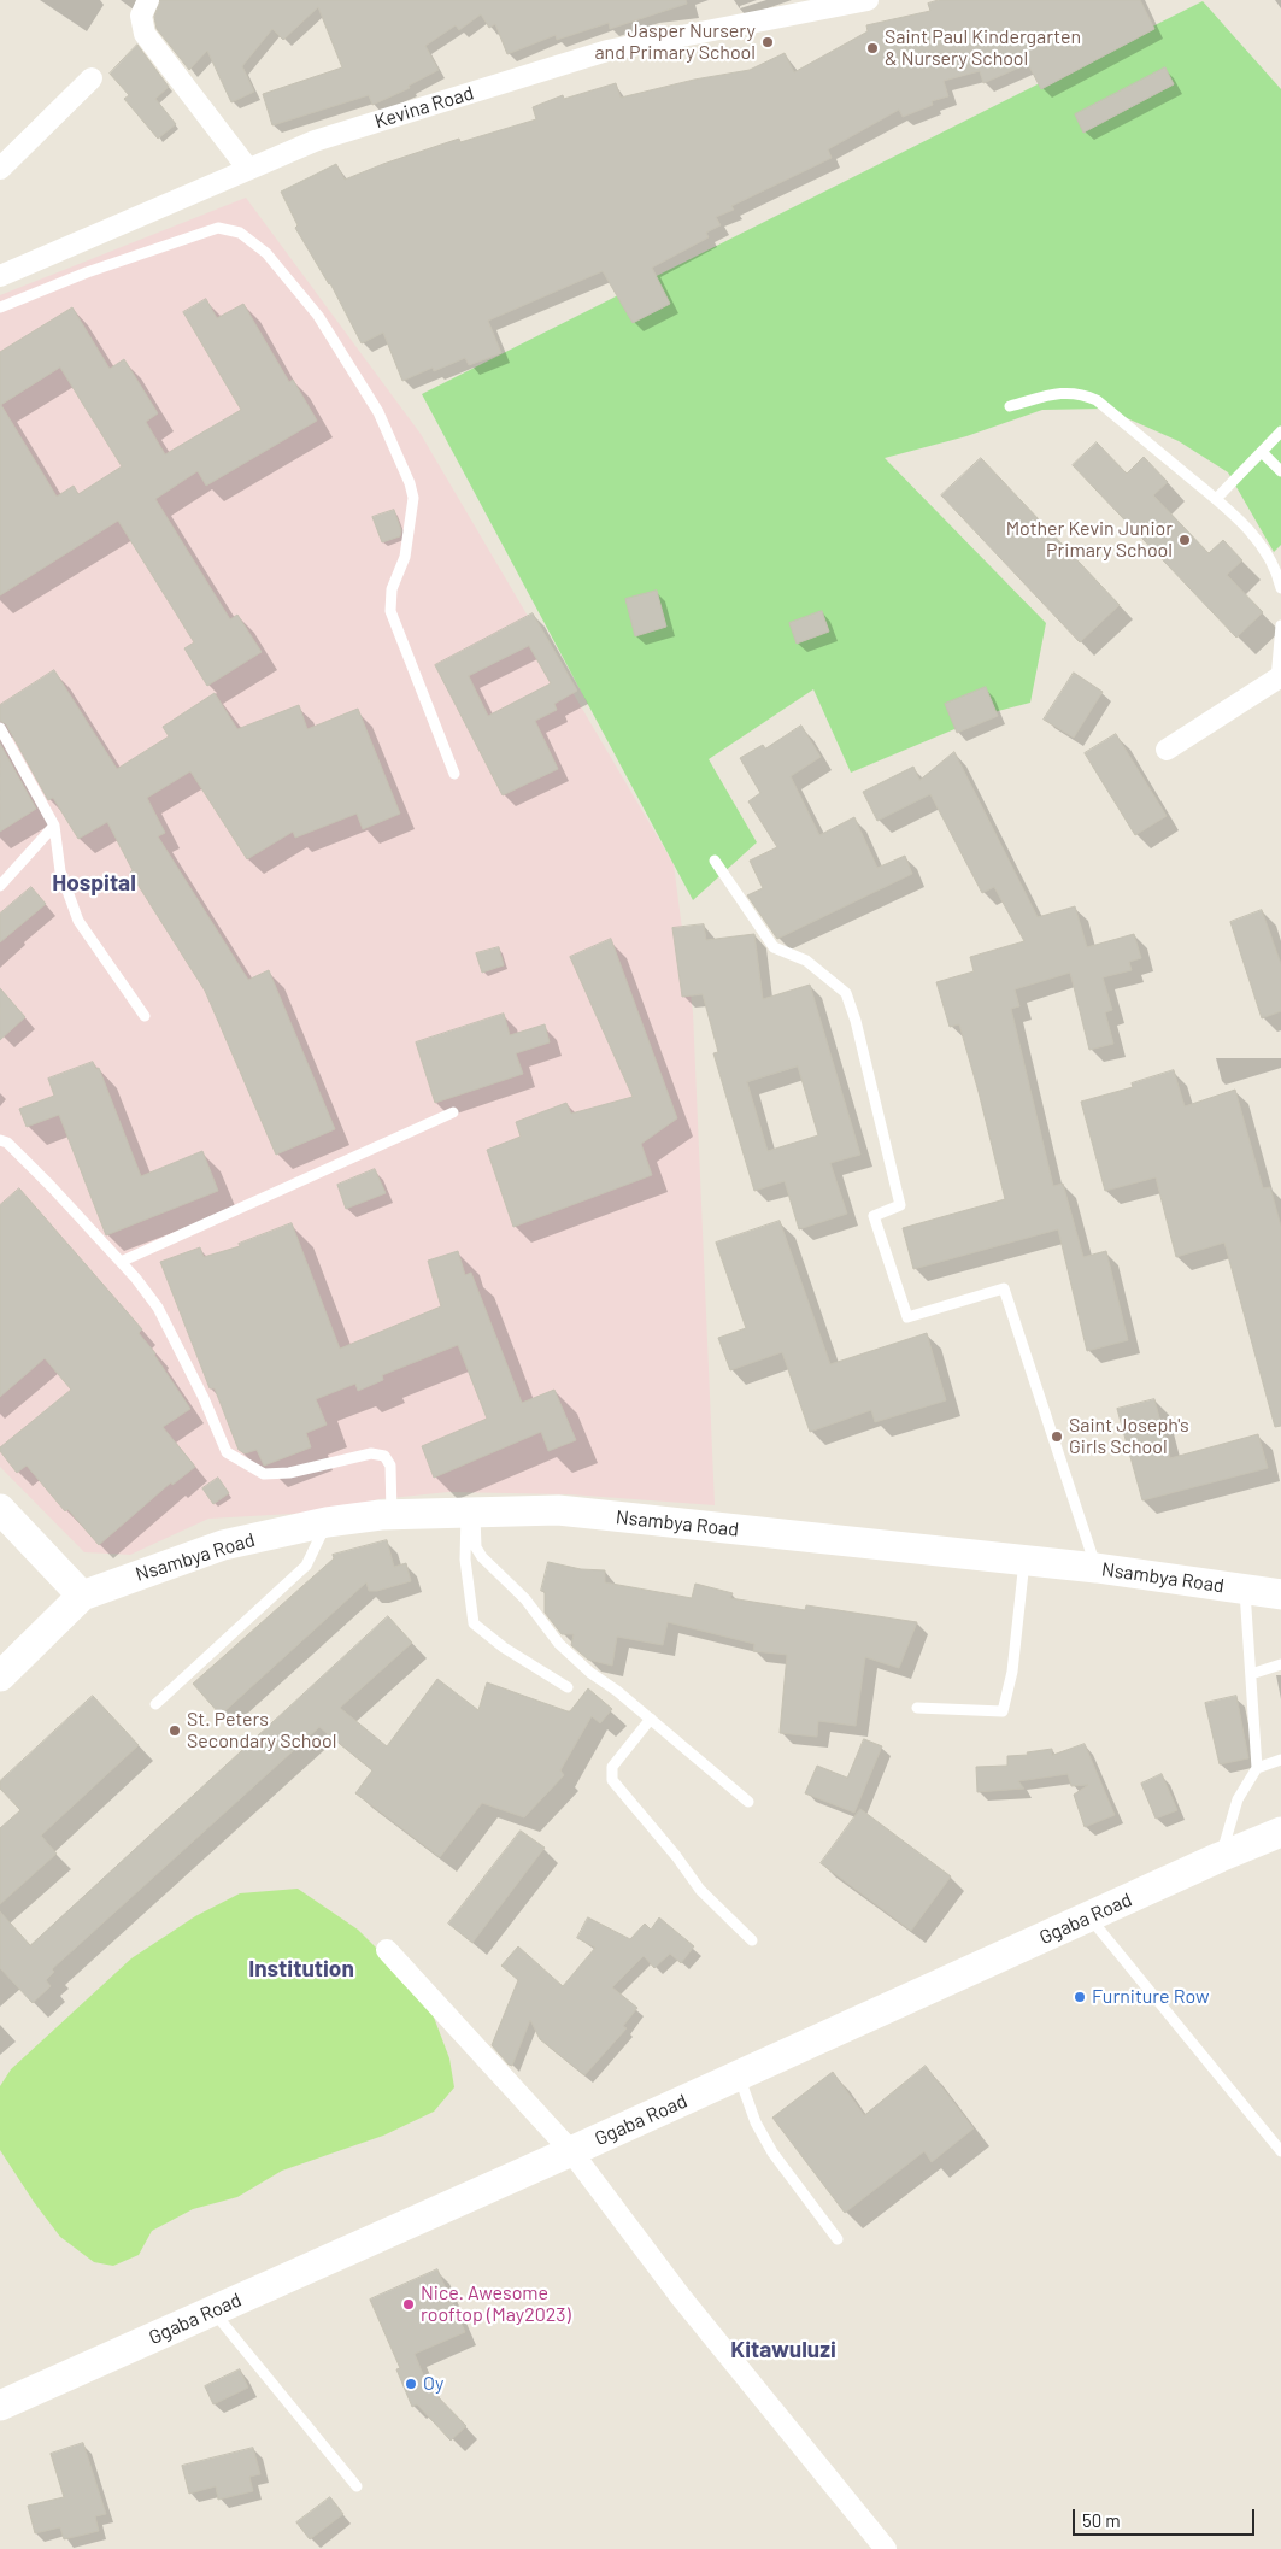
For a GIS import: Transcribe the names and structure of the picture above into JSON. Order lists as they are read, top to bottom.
{
  "streets": {
    "main road": ["Nsambya Road", "Ggaba Road"],
    "street": ["Kevina Road"]
  },
  "districts": ["Hospital", "Institution", "Kitawuluzi"],
  "places": [
    "Jasper Nursery and Primary School",
    "Saint Paul Kindergarten & Nursery School",
    "Mother Kevin Junior Primary School",
    "Saint Joseph's Girls School",
    "St. Peters Secondary School",
    "Furniture Row",
    "Nice. Awesome rooftop (May2023)",
    "Oy"
  ],
  "scale_bar": "50 m"
}
